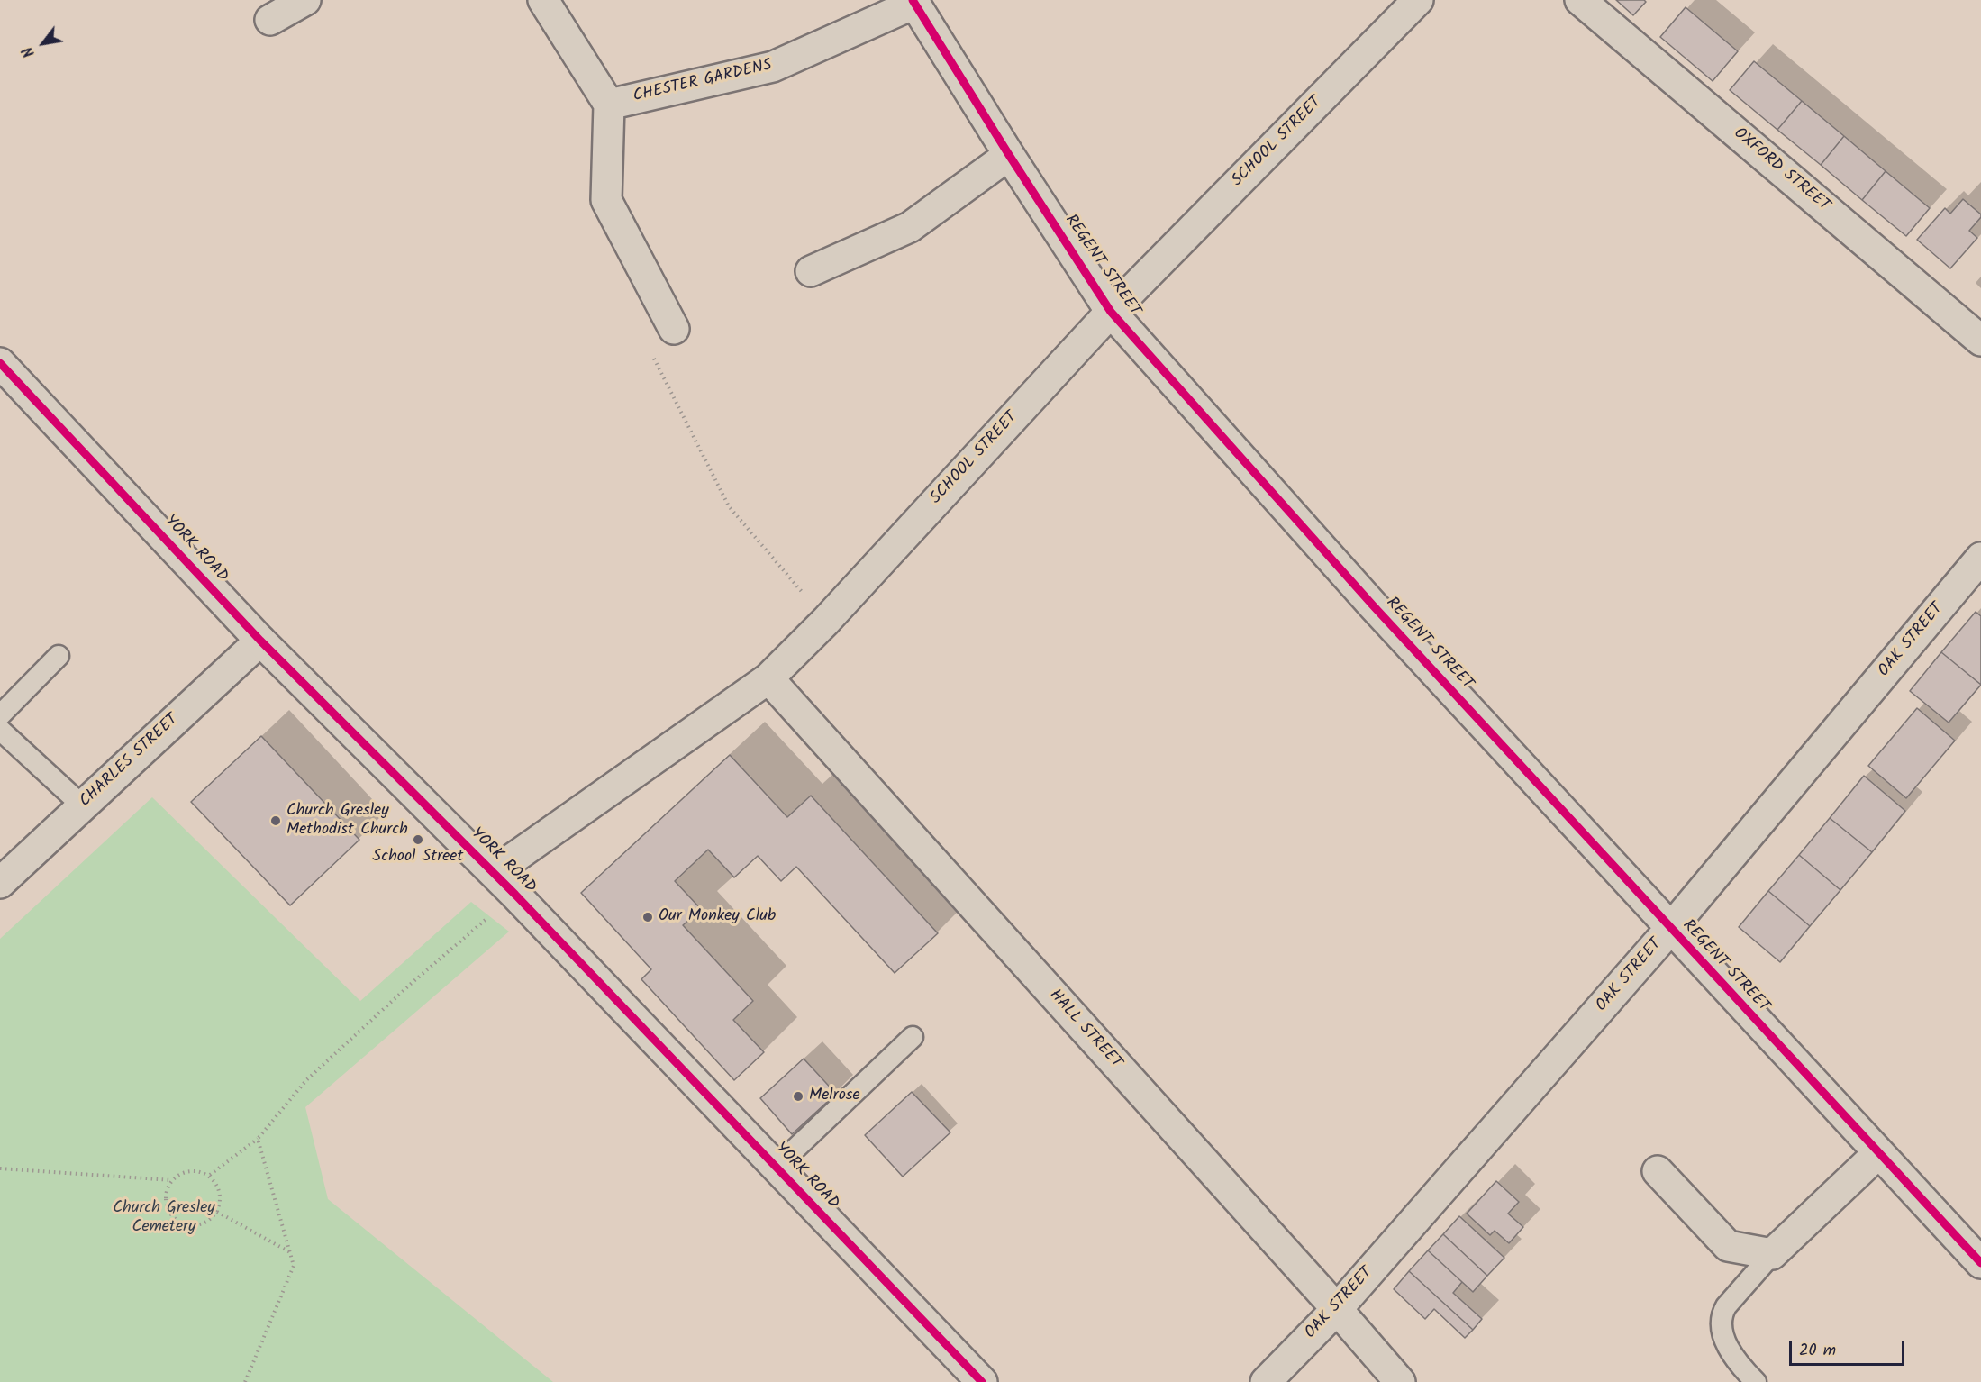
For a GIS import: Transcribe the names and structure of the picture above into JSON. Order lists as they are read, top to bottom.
{
  "streets": {
    "street": [
      "CHESTER GARDENS",
      "SCHOOL STREET",
      "OXFORD STREET",
      "REGENT STREET",
      "YORK ROAD",
      "OAK STREET",
      "CHARLES STREET",
      "HALL STREET"
    ]
  },
  "crossings": [
    ["CHESTER GARDENS", "REGENT STREET"],
    ["SCHOOL STREET", "REGENT STREET"],
    ["SCHOOL STREET", "YORK ROAD"],
    ["SCHOOL STREET", "HALL STREET"],
    ["REGENT STREET", "OAK STREET"],
    ["YORK ROAD", "CHARLES STREET"],
    ["OAK STREET", "HALL STREET"]
  ],
  "parks": ["Church Gresley Cemetery"],
  "places": [
    "Church Gresley Methodist Church",
    "School Street",
    "Our Monkey Club",
    "Melrose"
  ],
  "scale_bar": "20 m",
  "north": "bottom left"
}
